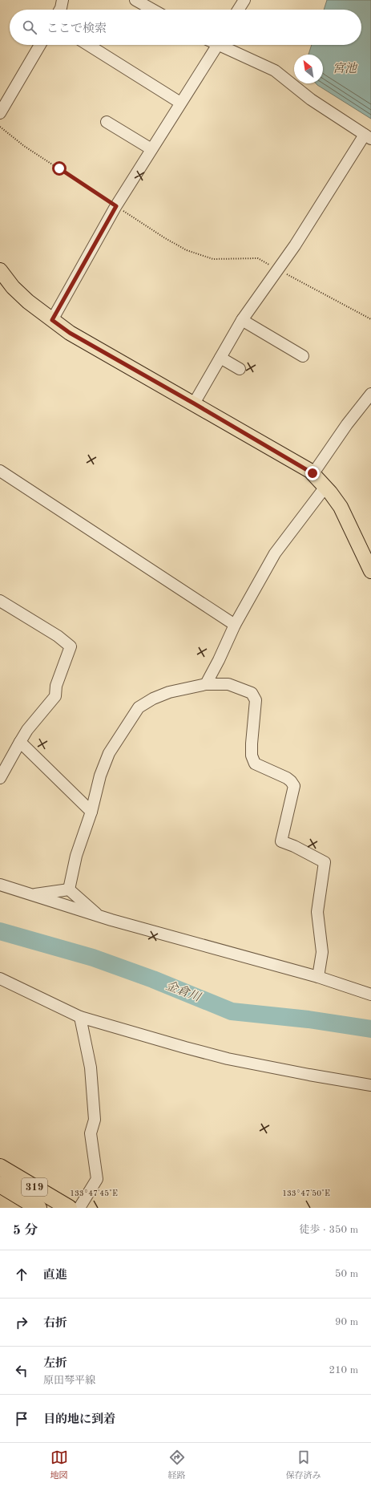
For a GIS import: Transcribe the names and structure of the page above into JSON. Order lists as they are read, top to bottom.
{
  "streets": {
    "highway": ["319"]
  },
  "water": ["宮池", "金倉川"],
  "north": "top left",
  "page": {
    "search": "ここで検索",
    "heading": ["5 分", "徒歩 · 350 m"],
    "list": [
      ["直進", "50 m"],
      ["右折", "90 m"],
      ["左折", "原田琴平線", "210 m"],
      "目的地に到着"
    ],
    "nav": ["地図", "経路", "保存済み"]
  },
  "coordinates": ["133°47'45\"E", "133°47'50\"E"]
}
